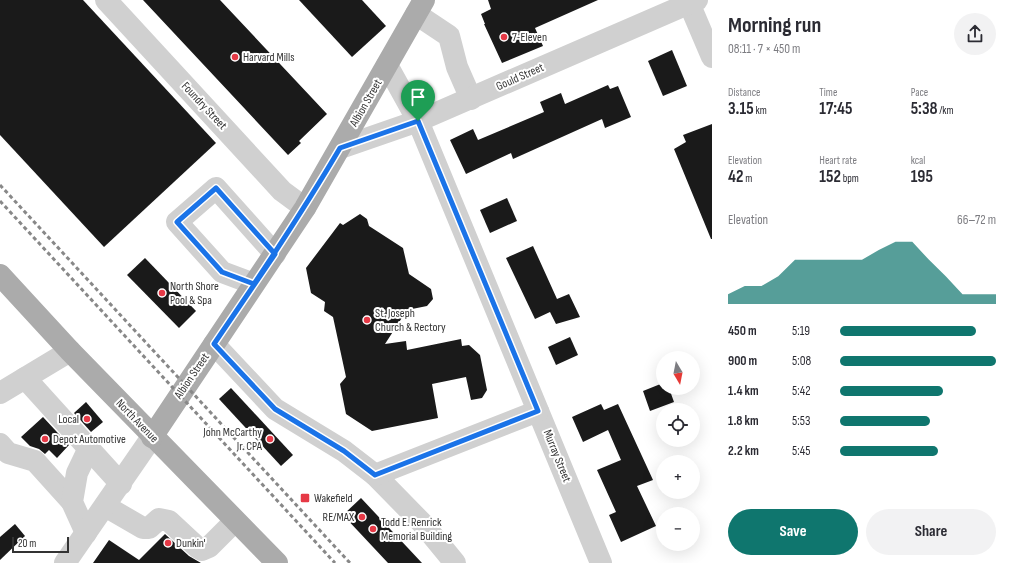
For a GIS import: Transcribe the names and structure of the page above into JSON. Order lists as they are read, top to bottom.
{
  "streets": {
    "main road": ["Albion Street", "North Avenue"],
    "street": ["Gould Street", "Foundry Street", "Murray Street"]
  },
  "crossings": [
    ["Gould Street", "Albion Street"],
    ["Gould Street", "Murray Street"],
    ["Albion Street", "Foundry Street"],
    ["Albion Street", "North Avenue"],
    ["Albion Street", "Murray Street"]
  ],
  "places": {
    "other": [
      "7-Eleven",
      "Harvard Mills",
      "North Shore Pool & Spa",
      "St. Joseph Church & Rectory",
      "Local",
      "Depot Automotive",
      "John McCarthy Jr. CPA",
      "RE/MAX",
      "Todd E. Renrick Memorial Building",
      "Dunkin'"
    ],
    "transit": ["Wakefield"]
  },
  "scale_bar": "20 m",
  "north": "bottom",
  "page": {
    "heading": ["Morning run", "08:11 · 7 × 450 m"],
    "stats": [
      ["Distance", "3.15 km"],
      ["Time", "17:45"],
      ["Pace", "5:38 /km"],
      ["Elevation", "42 m"],
      ["Heart rate", "152 bpm"],
      ["kcal", "195"]
    ],
    "chart": ["Elevation", "66–72 m"],
    "list": [
      {
        "name": "450 m",
        "note": "5:19"
      },
      {
        "name": "900 m",
        "note": "5:08"
      },
      {
        "name": "1.4 km",
        "note": "5:42"
      },
      {
        "name": "1.8 km",
        "note": "5:53"
      },
      {
        "name": "2.2 km",
        "note": "5:45"
      }
    ],
    "map_buttons": ["+", "−"],
    "buttons": ["Save", "Share"],
    "scale": "20 m"
  }
}
